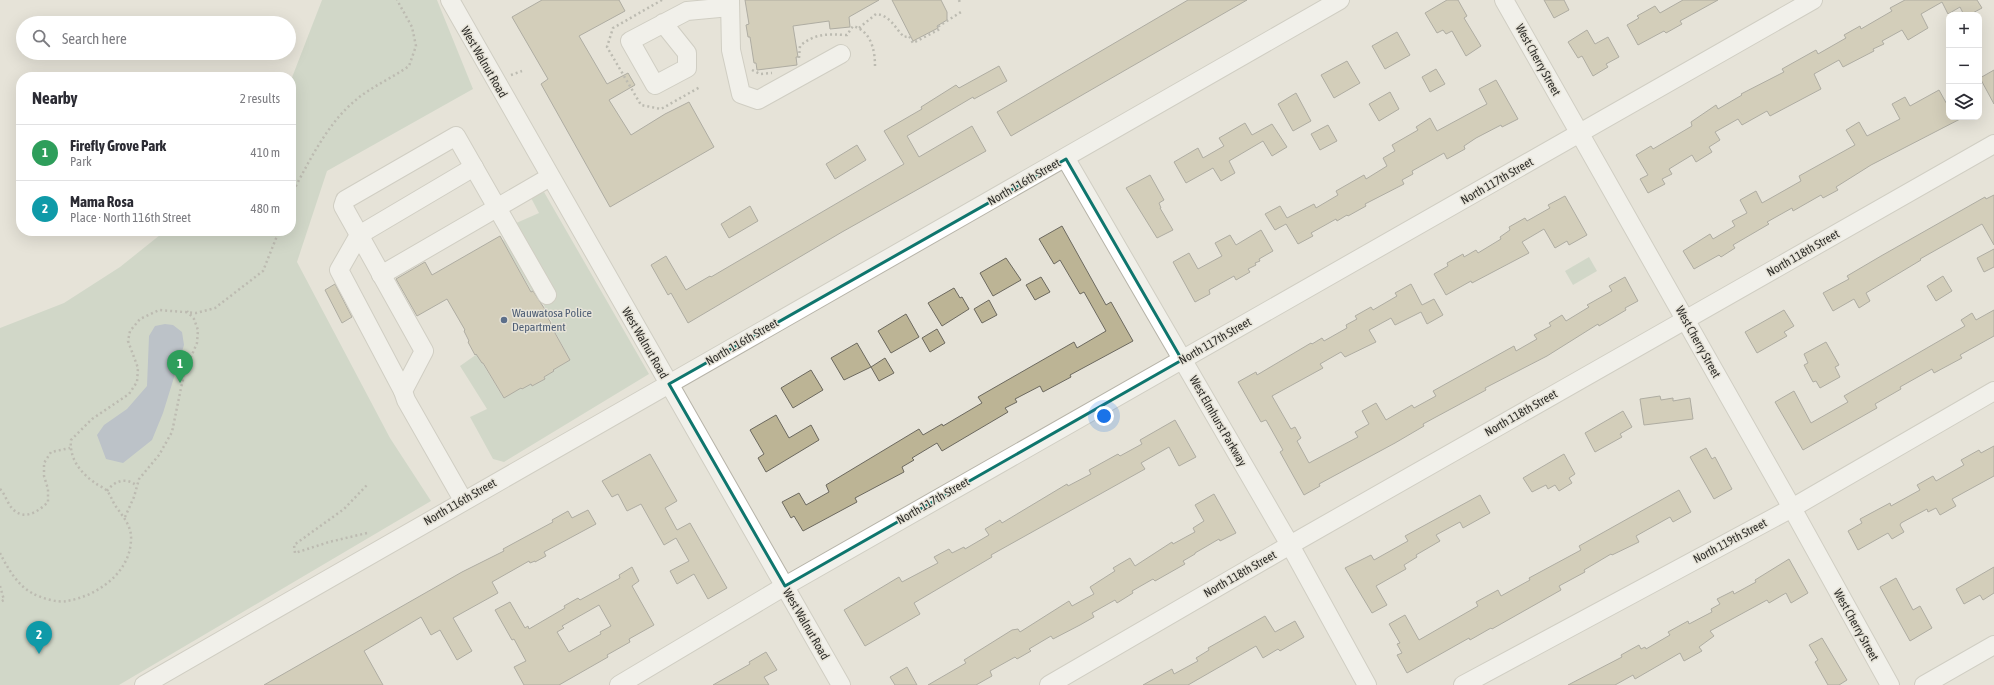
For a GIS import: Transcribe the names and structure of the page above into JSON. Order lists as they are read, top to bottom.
{
  "streets": {
    "street": [
      "West Cherry Street",
      "West Walnut Road",
      "North 117th Street",
      "North 116th Street",
      "North 118th Street",
      "West Elmhurst Parkway",
      "North 119th Street"
    ]
  },
  "crossings": [
    ["West Cherry Street", "North 117th Street"],
    ["West Cherry Street", "North 118th Street"],
    ["West Cherry Street", "North 119th Street"],
    ["West Walnut Road", "North 117th Street"],
    ["West Walnut Road", "North 116th Street"],
    ["North 117th Street", "West Elmhurst Parkway"],
    ["North 116th Street", "West Elmhurst Parkway"],
    ["North 118th Street", "West Elmhurst Parkway"]
  ],
  "places": ["Wauwatosa Police Department"],
  "page": {
    "map_buttons": ["+", "−"],
    "search": "Search here",
    "heading": ["Nearby", "2 results"],
    "list": [
      {
        "mark": "1",
        "name": "Firefly Grove Park",
        "note": "Park",
        "value": "410 m"
      },
      {
        "mark": "2",
        "name": "Mama Rosa",
        "note": "Place · North 116th Street",
        "value": "480 m"
      }
    ],
    "pins": ["1", "2"]
  }
}
